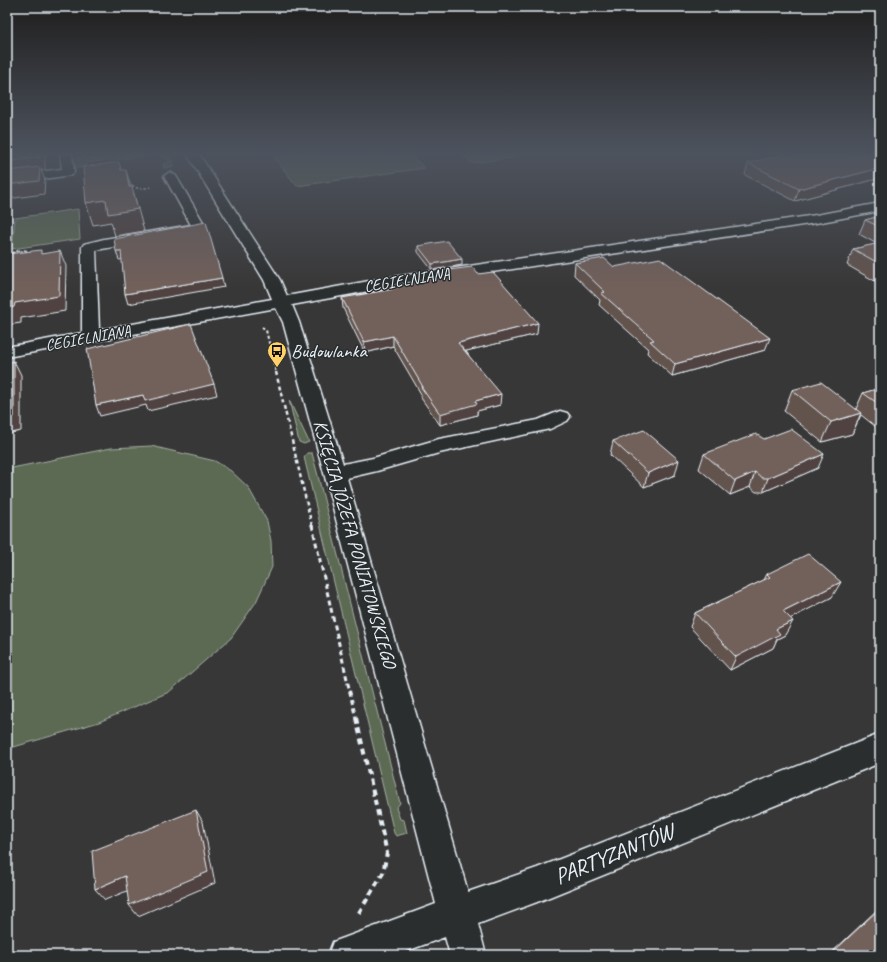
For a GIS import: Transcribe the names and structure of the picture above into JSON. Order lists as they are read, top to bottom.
{
  "streets": {
    "street": ["CEGIELNIANA", "KSIĘCIA JÓZEFA PONIATOWSKIEGO", "PARTYZANTÓW"]
  },
  "crossings": [
    ["CEGIELNIANA", "KSIĘCIA JÓZEFA PONIATOWSKIEGO"],
    ["KSIĘCIA JÓZEFA PONIATOWSKIEGO", "PARTYZANTÓW"]
  ],
  "places": {
    "bus stop": ["Budowlanka"]
  }
}
